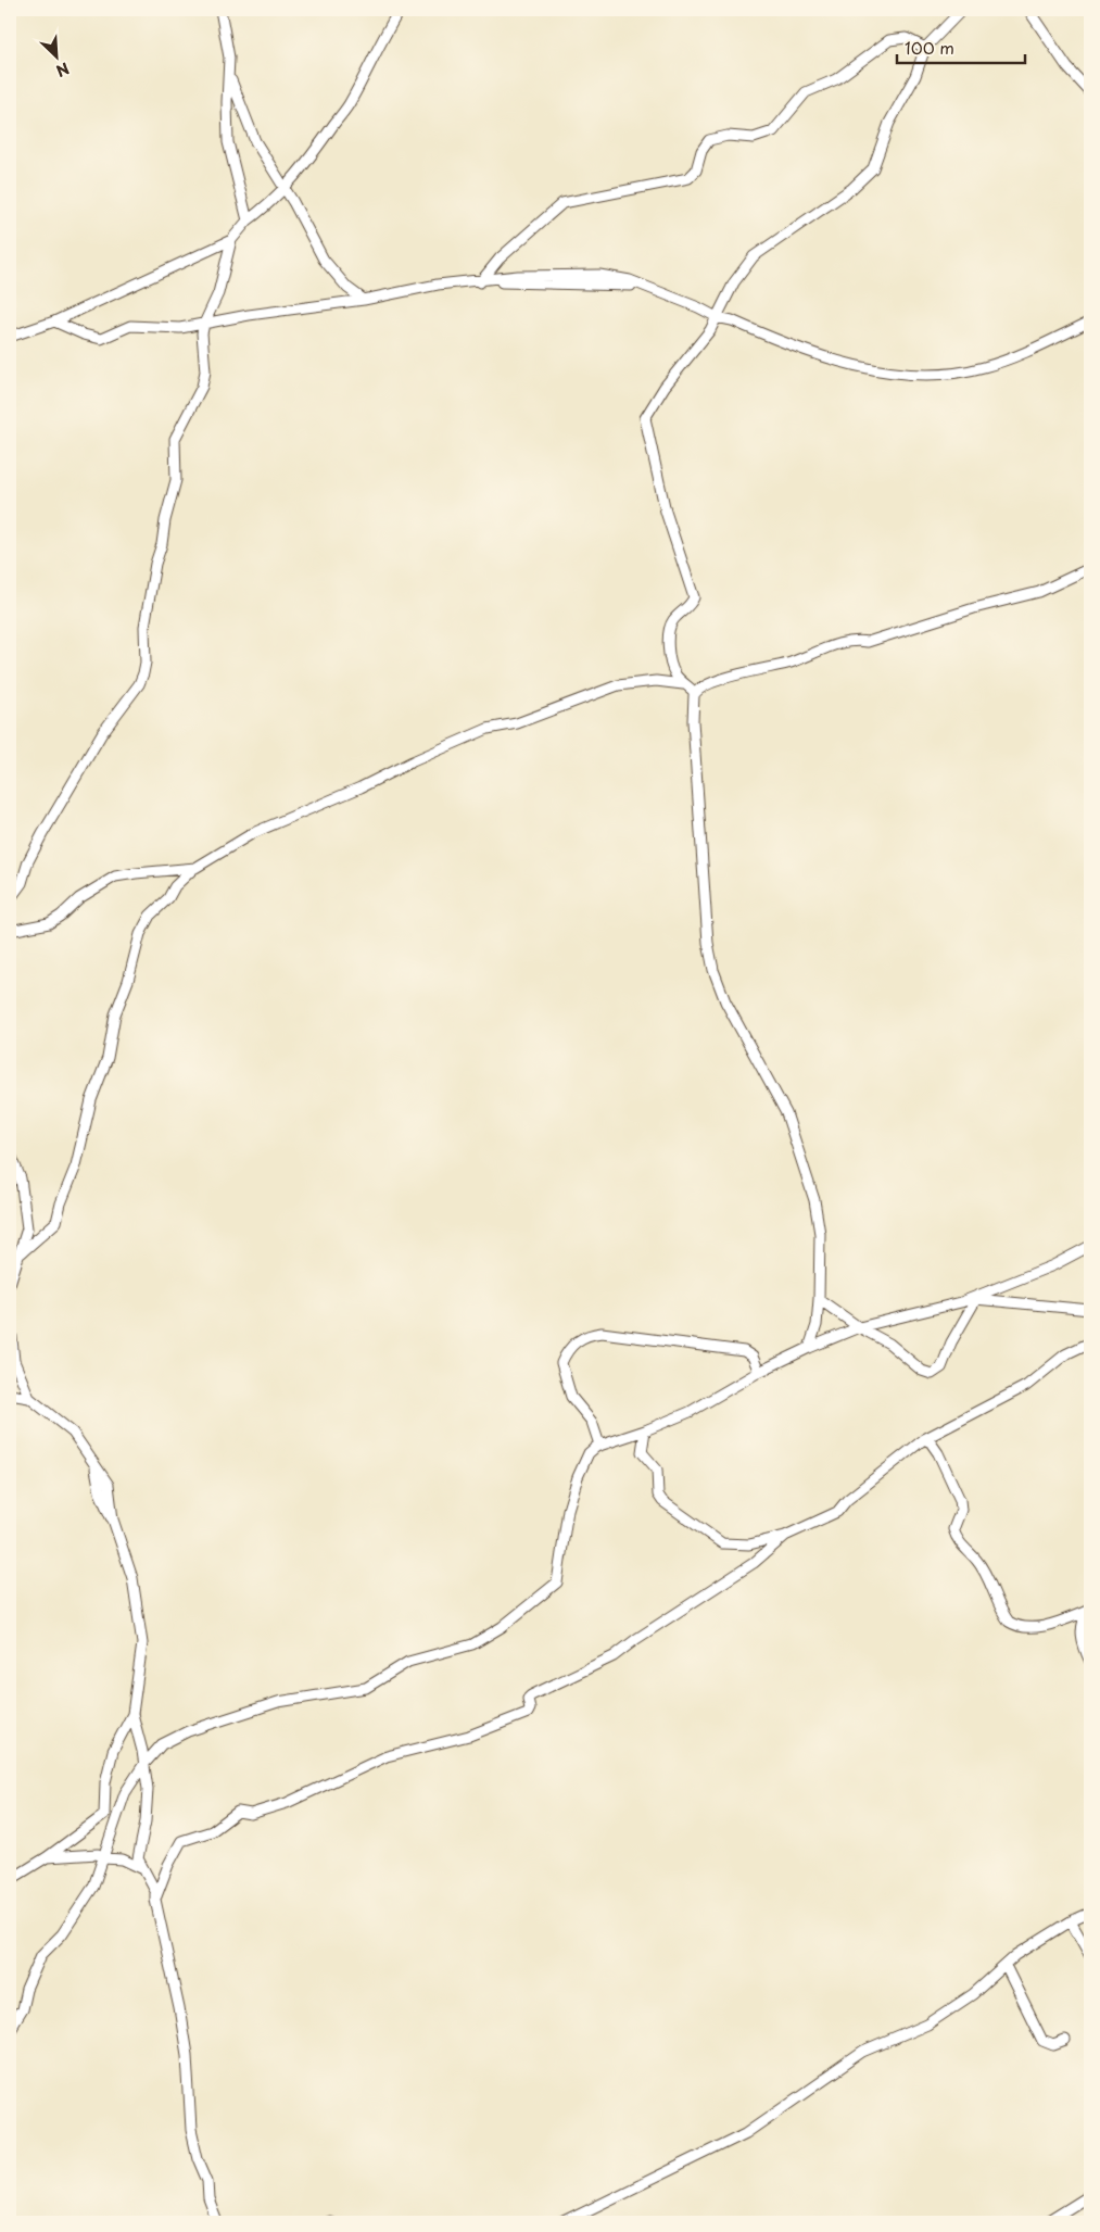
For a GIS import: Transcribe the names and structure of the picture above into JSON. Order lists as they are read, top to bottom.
{
  "scale_bar": "100 m",
  "north": "bottom right"
}
